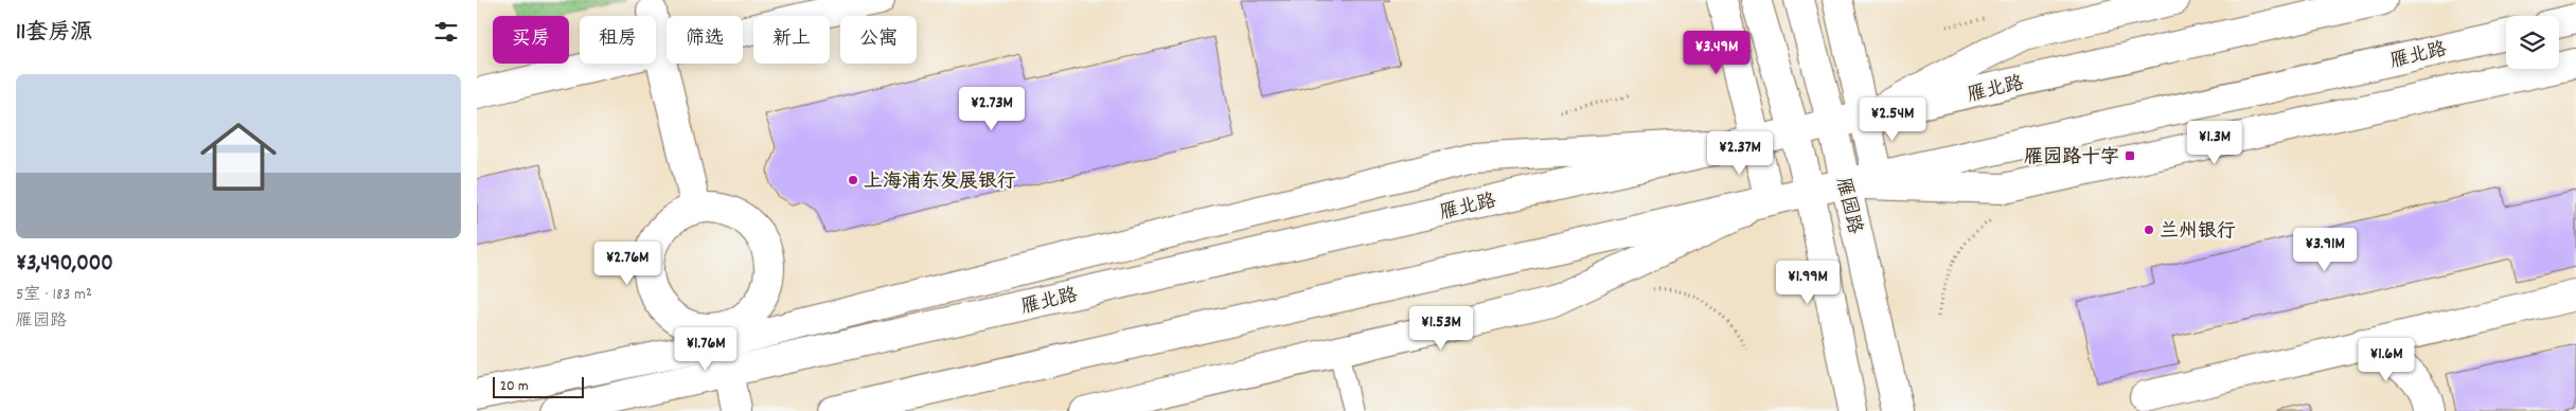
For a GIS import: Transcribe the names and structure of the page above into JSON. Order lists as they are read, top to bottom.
{
  "streets": {
    "main road": ["雁北路", "雁园路"]
  },
  "crossings": [
    ["雁北路", "雁园路"]
  ],
  "places": {
    "transit": ["雁园路十字"],
    "other": ["上海浦东发展银行", "兰州银行"]
  },
  "scale_bar": "20 m",
  "page": {
    "heading": "11套房源",
    "chip": [
      "买房",
      "租房",
      "筛选",
      "新上",
      "公寓"
    ],
    "price": [
      "¥3.49M",
      "¥2.73M",
      "¥2.54M",
      "¥1.3M",
      "¥2.37M",
      "¥3.91M",
      "¥2.76M",
      "¥1.99M",
      "¥1.53M",
      "¥1.76M",
      "¥1.6M"
    ],
    "list": [
      {
        "name": "¥3,490,000",
        "note": "5室 · 183 m² · 雁园路"
      }
    ],
    "scale": "20 m"
  }
}
